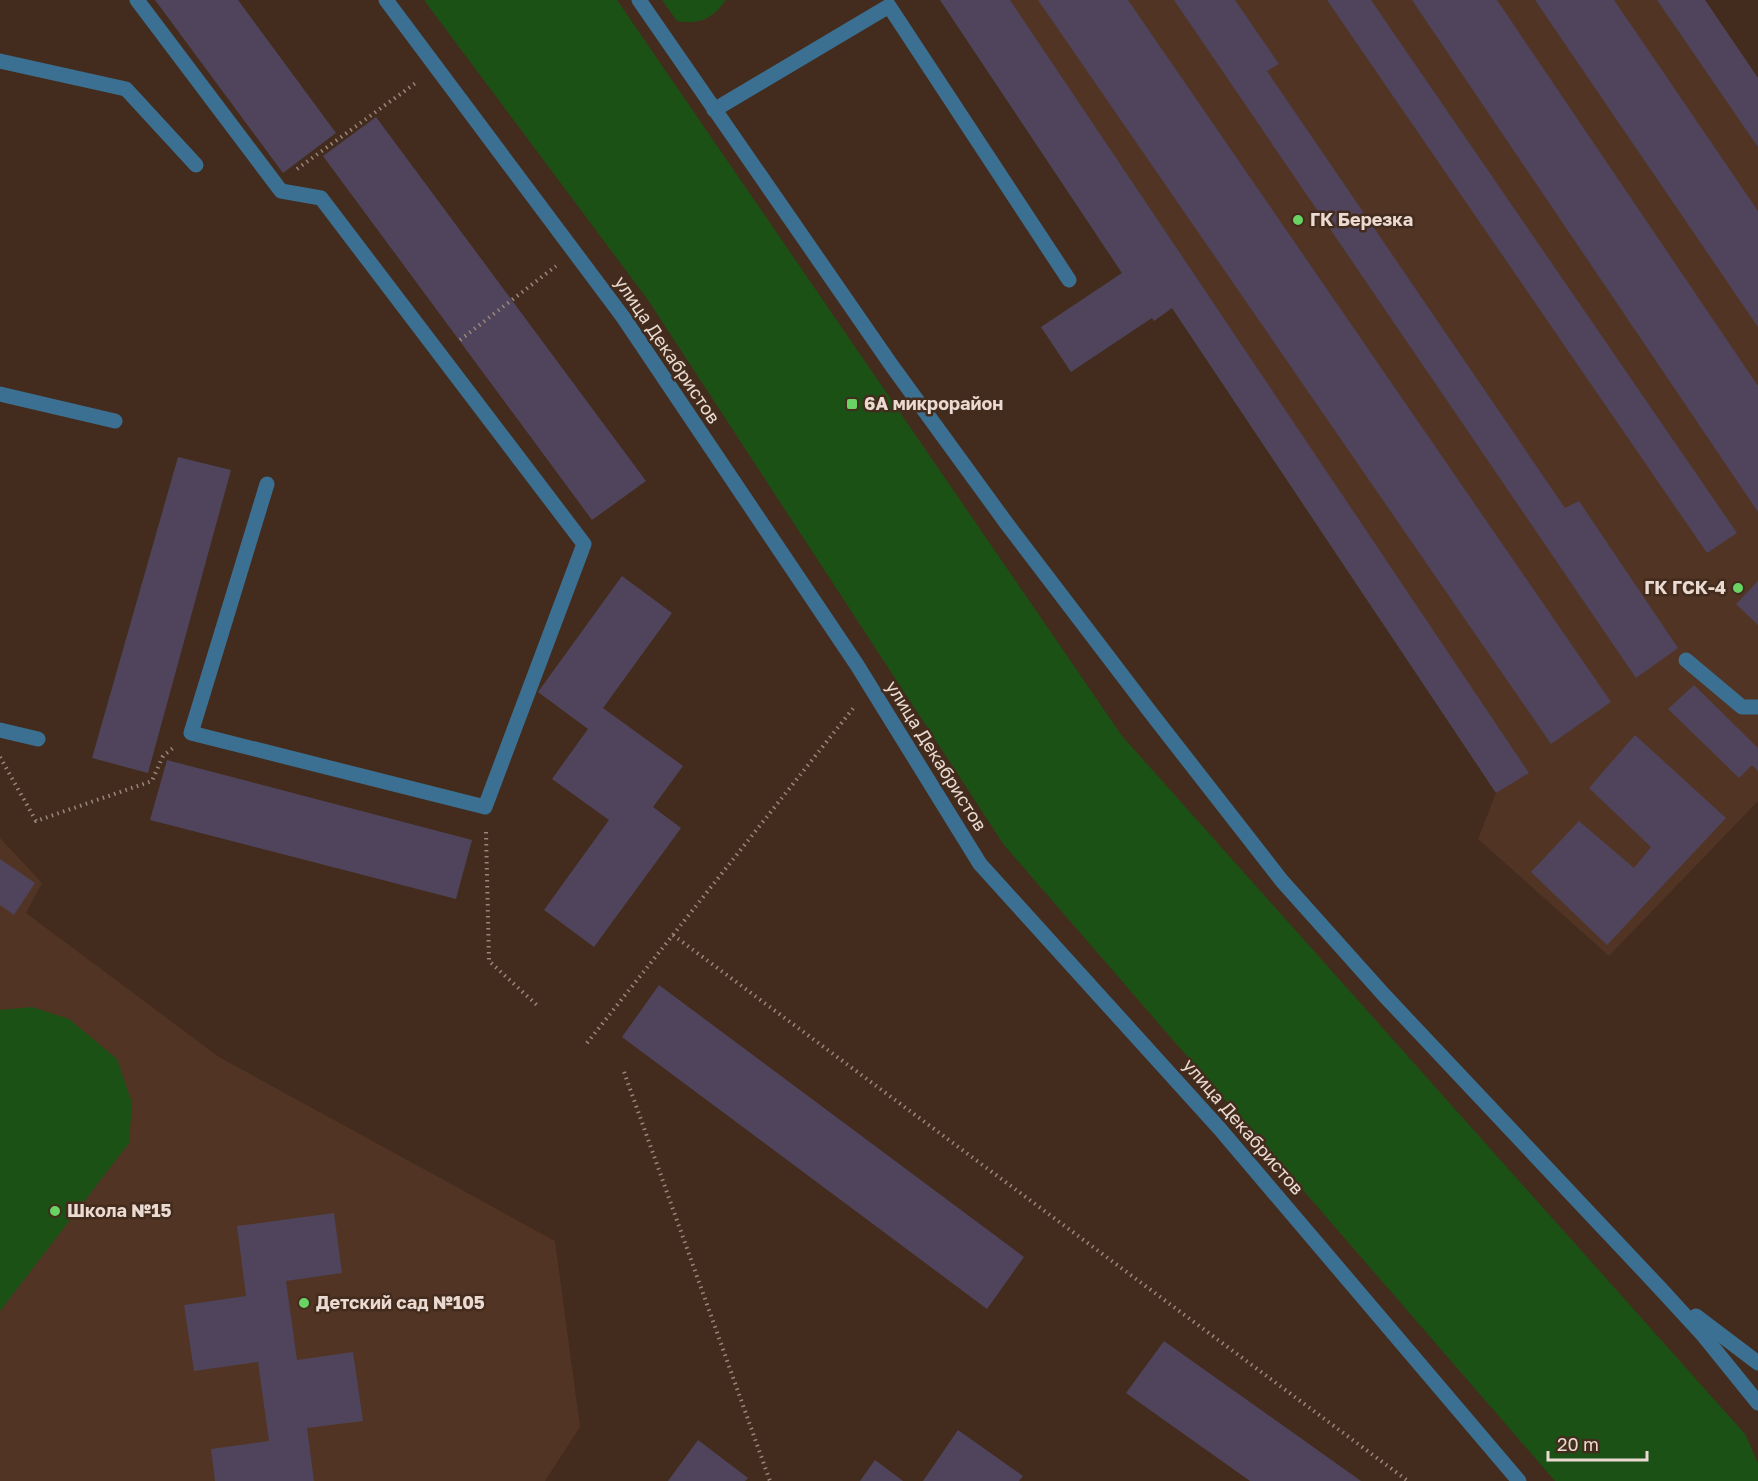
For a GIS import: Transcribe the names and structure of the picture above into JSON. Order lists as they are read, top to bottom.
{
  "streets": {
    "street": ["улица Декабристов"]
  },
  "places": {
    "other": [
      "ГК Березка",
      "ГК ГСК-4",
      "Школа №15",
      "Детский сад №105"
    ],
    "transit": ["6А микрорайон"]
  },
  "scale_bar": "20 m"
}
